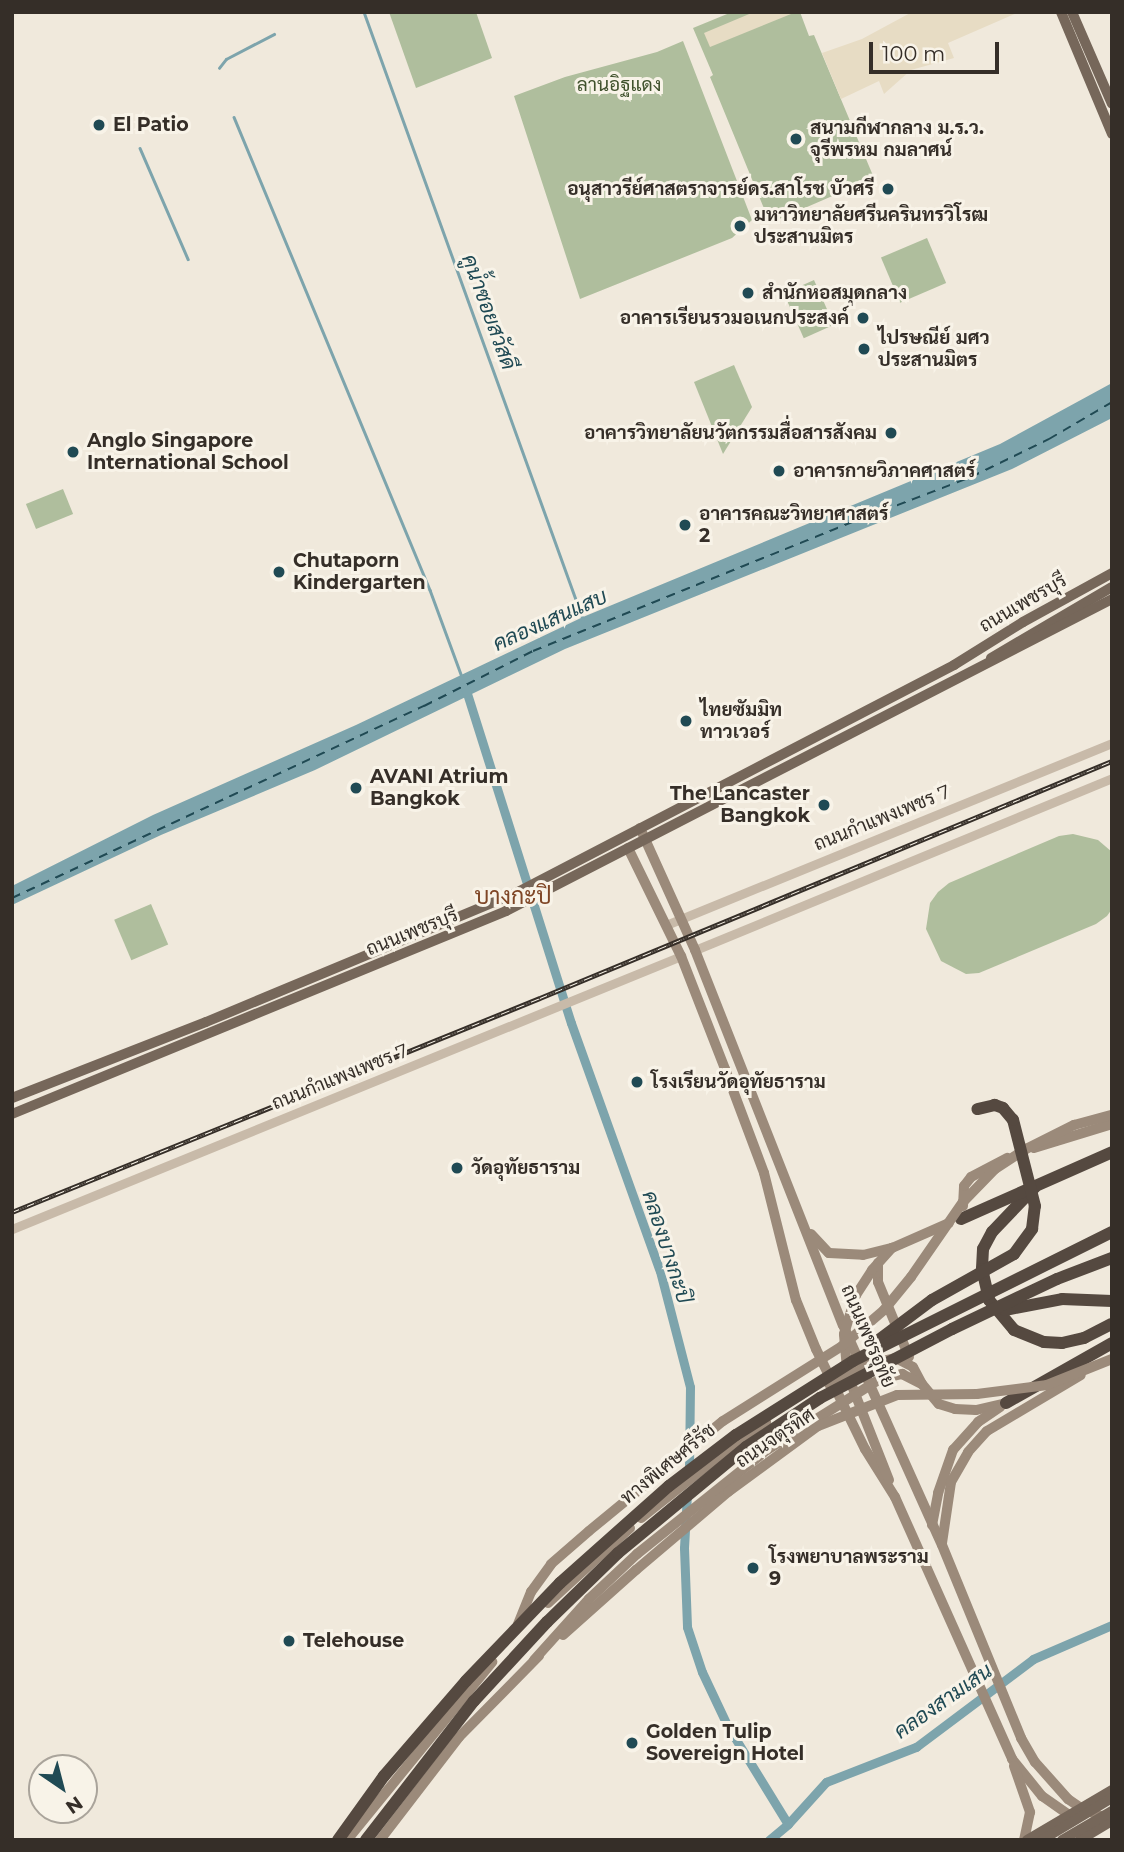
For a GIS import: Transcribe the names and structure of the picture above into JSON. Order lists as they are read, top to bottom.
{
  "streets": {
    "highway": ["ทางพิเศษศรีรัช"],
    "main road": ["ถนนเพชรบุรี", "ถนนเพชรอุทัย", "ถนนจตุรทิศ"],
    "street": ["ถนนกำแพงเพชร 7"]
  },
  "crossings": [
    ["ถนนเพชรบุรี", "ถนนเพชรอุทัย"],
    ["ถนนกำแพงเพชร 7", "ถนนเพชรอุทัย"],
    ["ถนนเพชรอุทัย", "ถนนจตุรทิศ"],
    ["ถนนเพชรอุทัย", "ทางพิเศษศรีรัช"],
    ["ถนนจตุรทิศ", "ทางพิเศษศรีรัช"]
  ],
  "districts": ["บางกะปิ"],
  "water": [
    "คูน้ำซอยสวัสดี",
    "คลองแสนแสบ",
    "คลองบางกะปิ",
    "คลองสามเสน"
  ],
  "parks": ["ลานอิฐแดง"],
  "places": [
    "El Patio",
    "สนามกีฬากลาง ม.ร.ว. จุรีพรหม กมลาศน์",
    "อนุสาวรีย์ศาสตราจารย์ดร.สาโรช บัวศรี",
    "มหาวิทยาลัยศรีนครินทรวิโรฒ ประสานมิตร",
    "สำนักหอสมุดกลาง",
    "อาคารเรียนรวมอเนกประสงค์",
    "ไปรษณีย์ มศว ประสานมิตร",
    "อาคารวิทยาลัยนวัตกรรมสื่อสารสังคม",
    "Anglo Singapore International School",
    "อาคารกายวิภาคศาสตร์",
    "อาคารคณะวิทยาศาสตร์ 2",
    "Chutaporn Kindergarten",
    "ไทยซัมมิท ทาวเวอร์",
    "AVANI Atrium Bangkok",
    "The Lancaster Bangkok",
    "โรงเรียนวัดอุทัยธาราม",
    "วัดอุทัยธาราม",
    "โรงพยาบาลพระราม 9",
    "Telehouse",
    "Golden Tulip Sovereign Hotel"
  ],
  "scale_bar": "100 m",
  "north": "bottom right"
}
